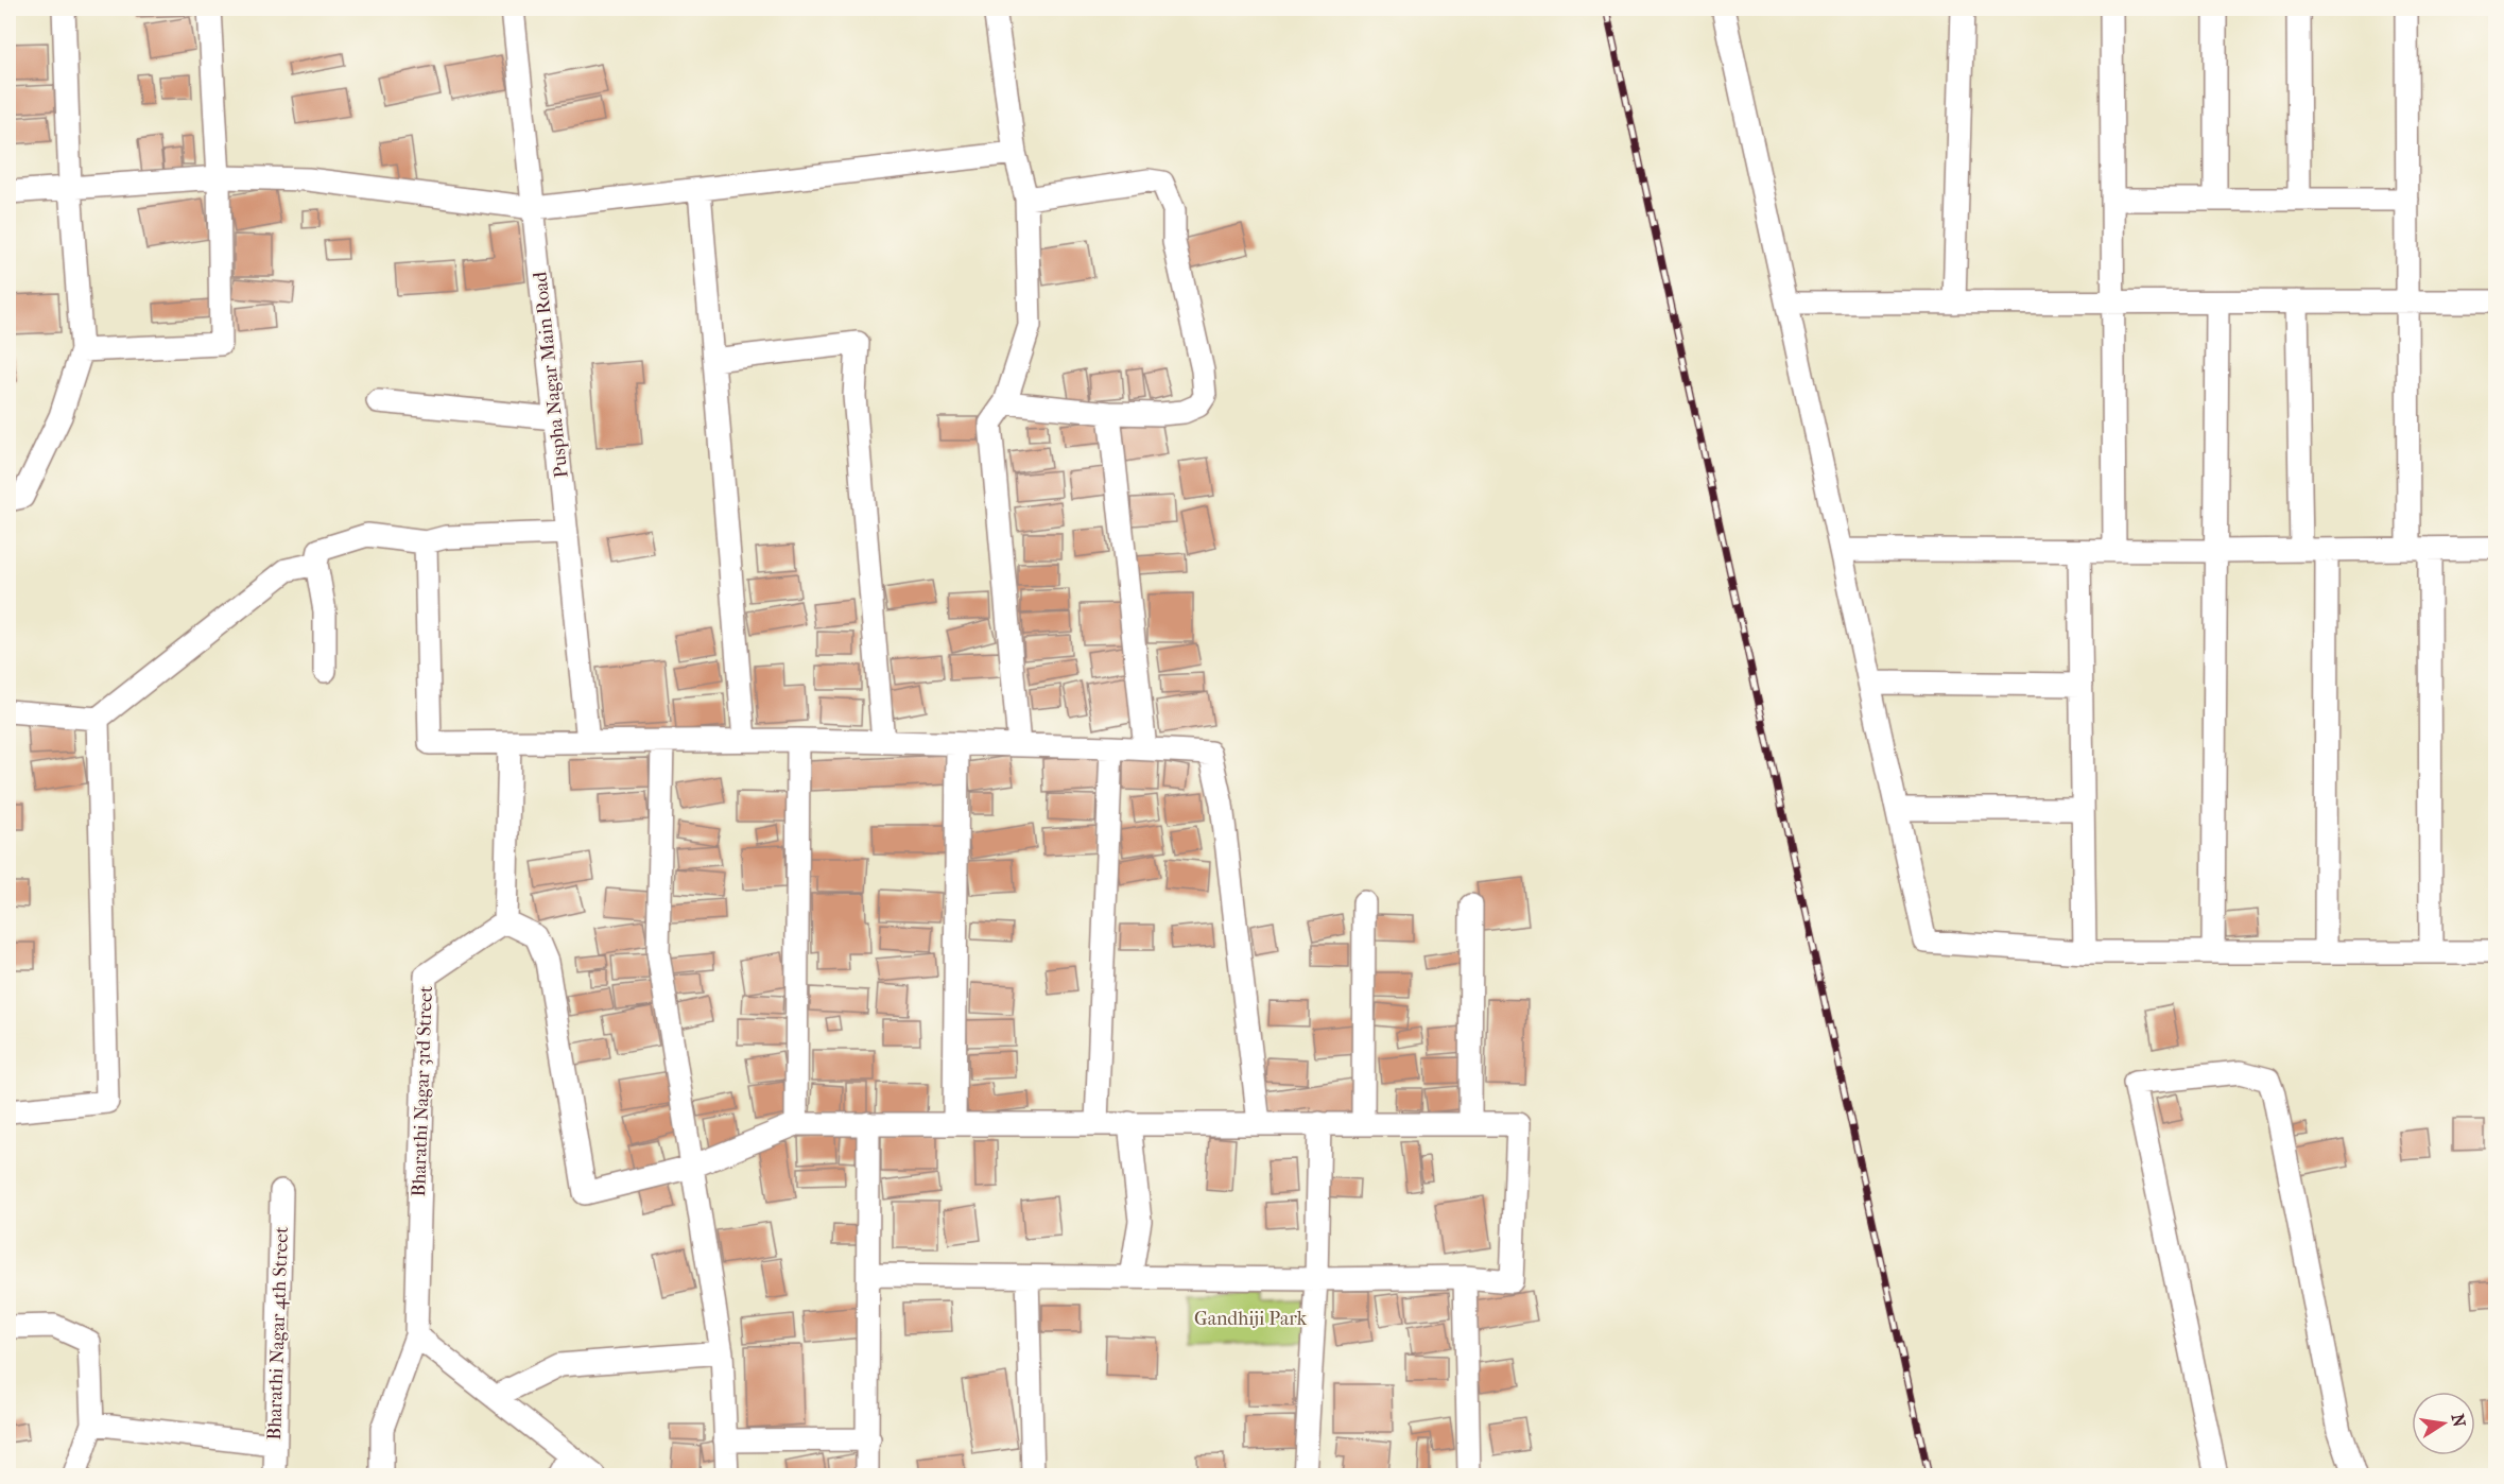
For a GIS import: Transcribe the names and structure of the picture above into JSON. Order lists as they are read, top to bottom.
{
  "streets": {
    "street": ["Puspha Nagar Main Road", "Bharathi Nagar 3rd Street", "Bharathi Nagar 4th Street"]
  },
  "parks": ["Gandhiji Park"],
  "north": "right"
}
